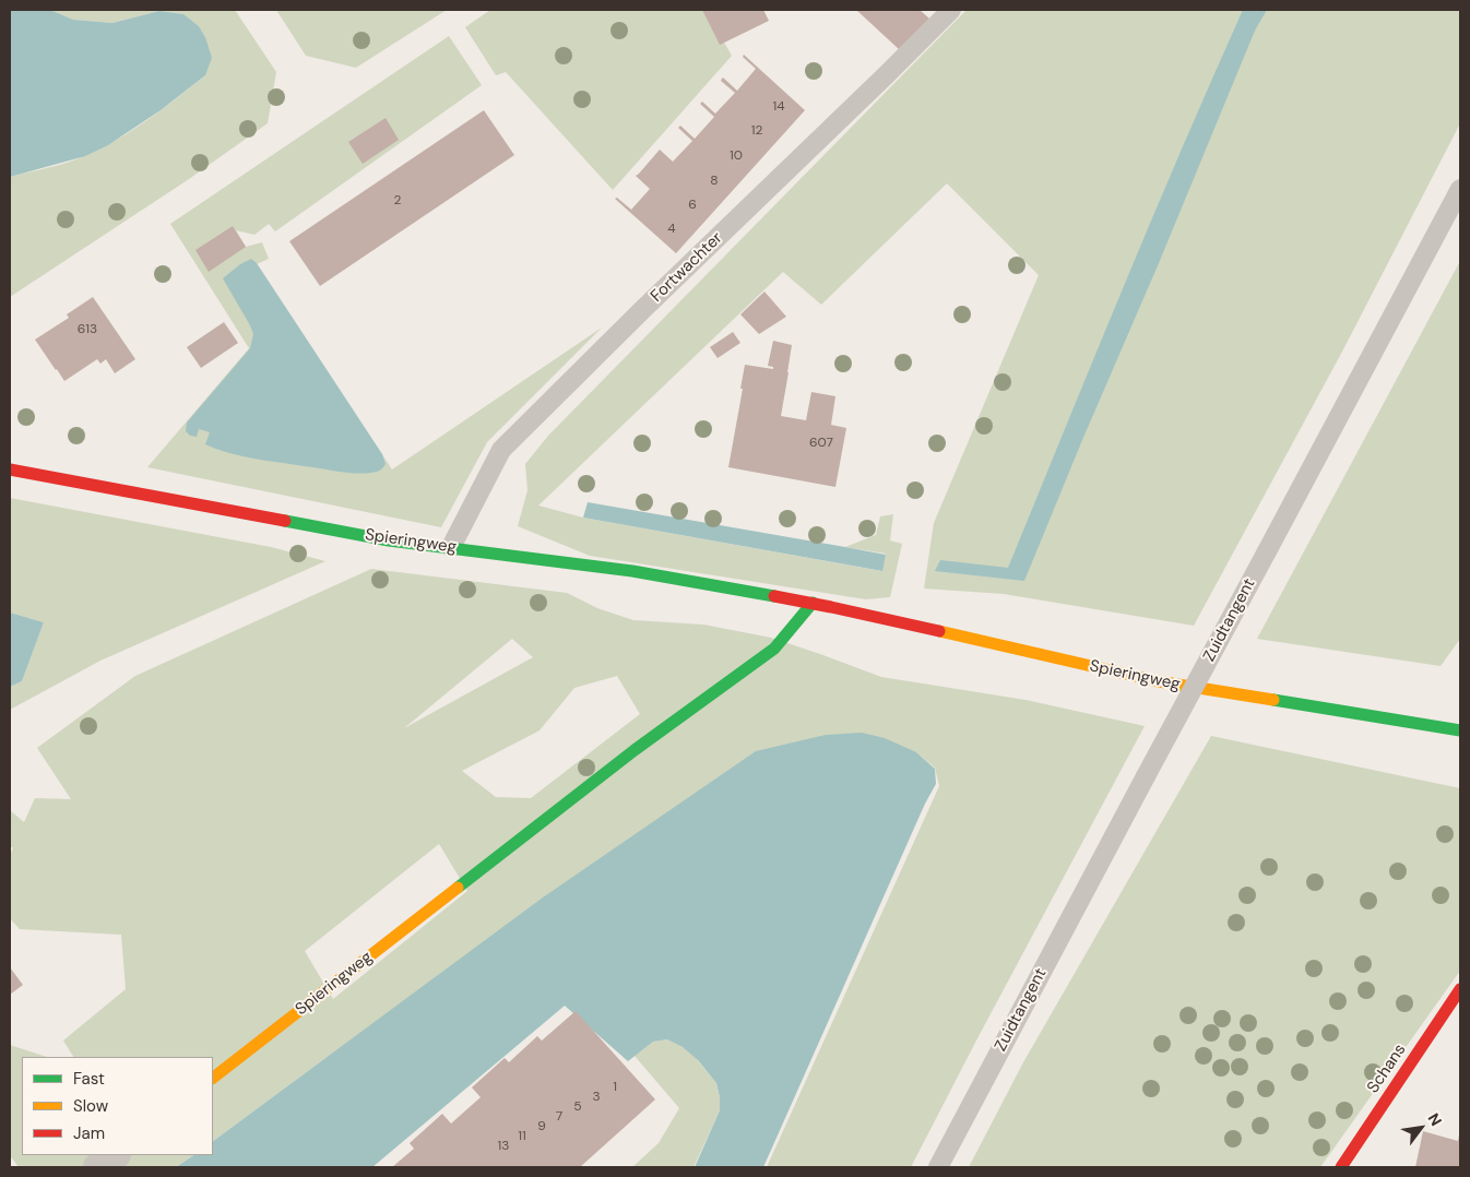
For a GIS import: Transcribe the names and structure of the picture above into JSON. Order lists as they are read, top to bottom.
{
  "streets": {
    "street": ["Spieringweg", "Schans"],
    "lane": ["Fortwachter", "Zuidtangent"]
  },
  "crossings": [
    ["Fortwachter", "Spieringweg"]
  ],
  "house_numbers": [
    "14",
    "12",
    "10",
    "8",
    "2",
    "6",
    "4",
    "613",
    "607",
    "1",
    "3",
    "5",
    "7",
    "9",
    "11",
    "13"
  ],
  "legend": ["Fast", "Slow", "Jam"],
  "north": "top right"
}
